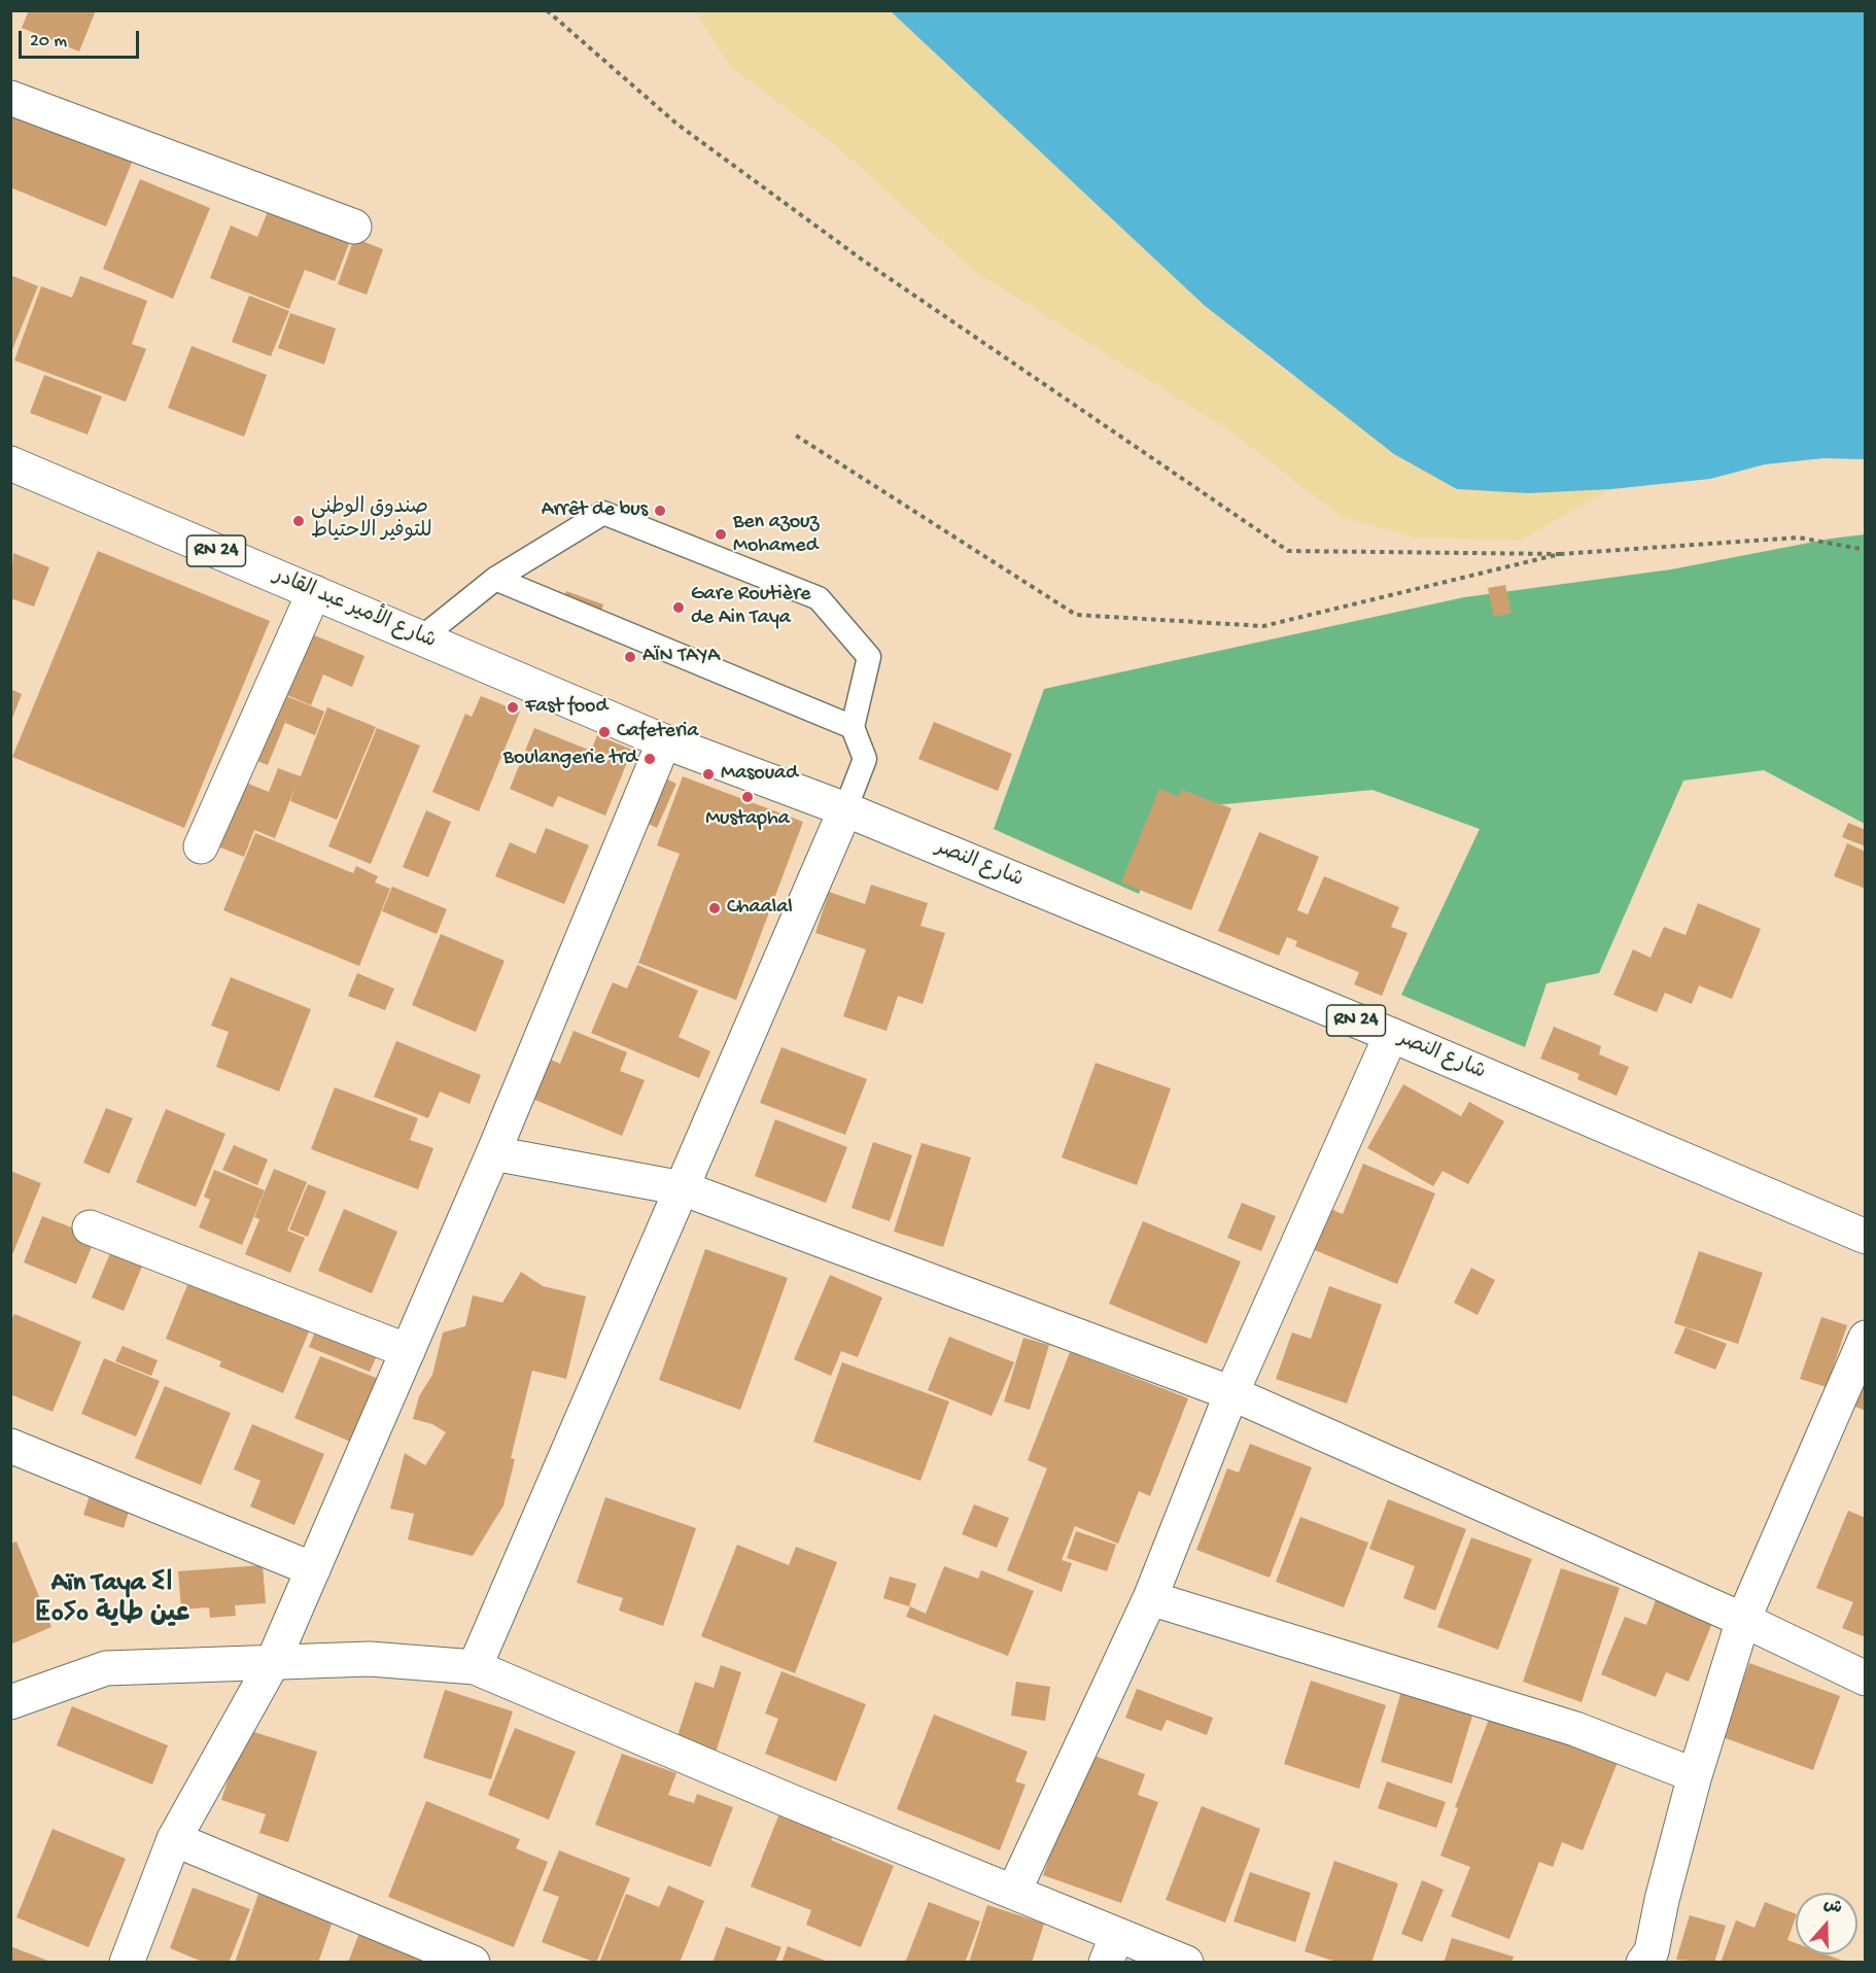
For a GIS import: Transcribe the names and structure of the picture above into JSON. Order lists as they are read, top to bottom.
{
  "streets": {
    "street": ["RN 24", "شارع الأمير عبد القادر", "شارع النصر"]
  },
  "crossings": [
    ["RN 24", "شارع الأمير عبد القادر"],
    ["RN 24", "شارع النصر"]
  ],
  "districts": ["Aïn Taya ⵉⵏ ⵟⴰⵢⴰ عين طاية"],
  "places": [
    "Arrêt de bus",
    "صندوق الوطني للتوفير الاحتياط",
    "Ben azouz Mohamed",
    "Gare Routière de Ain Taya",
    "AÏN TAYA",
    "Fast food",
    "Cafeteria",
    "Boulangerie trd",
    "Masouad",
    "Mustapha",
    "Chaalal"
  ],
  "scale_bar": "20 m",
  "north": "top"
}
